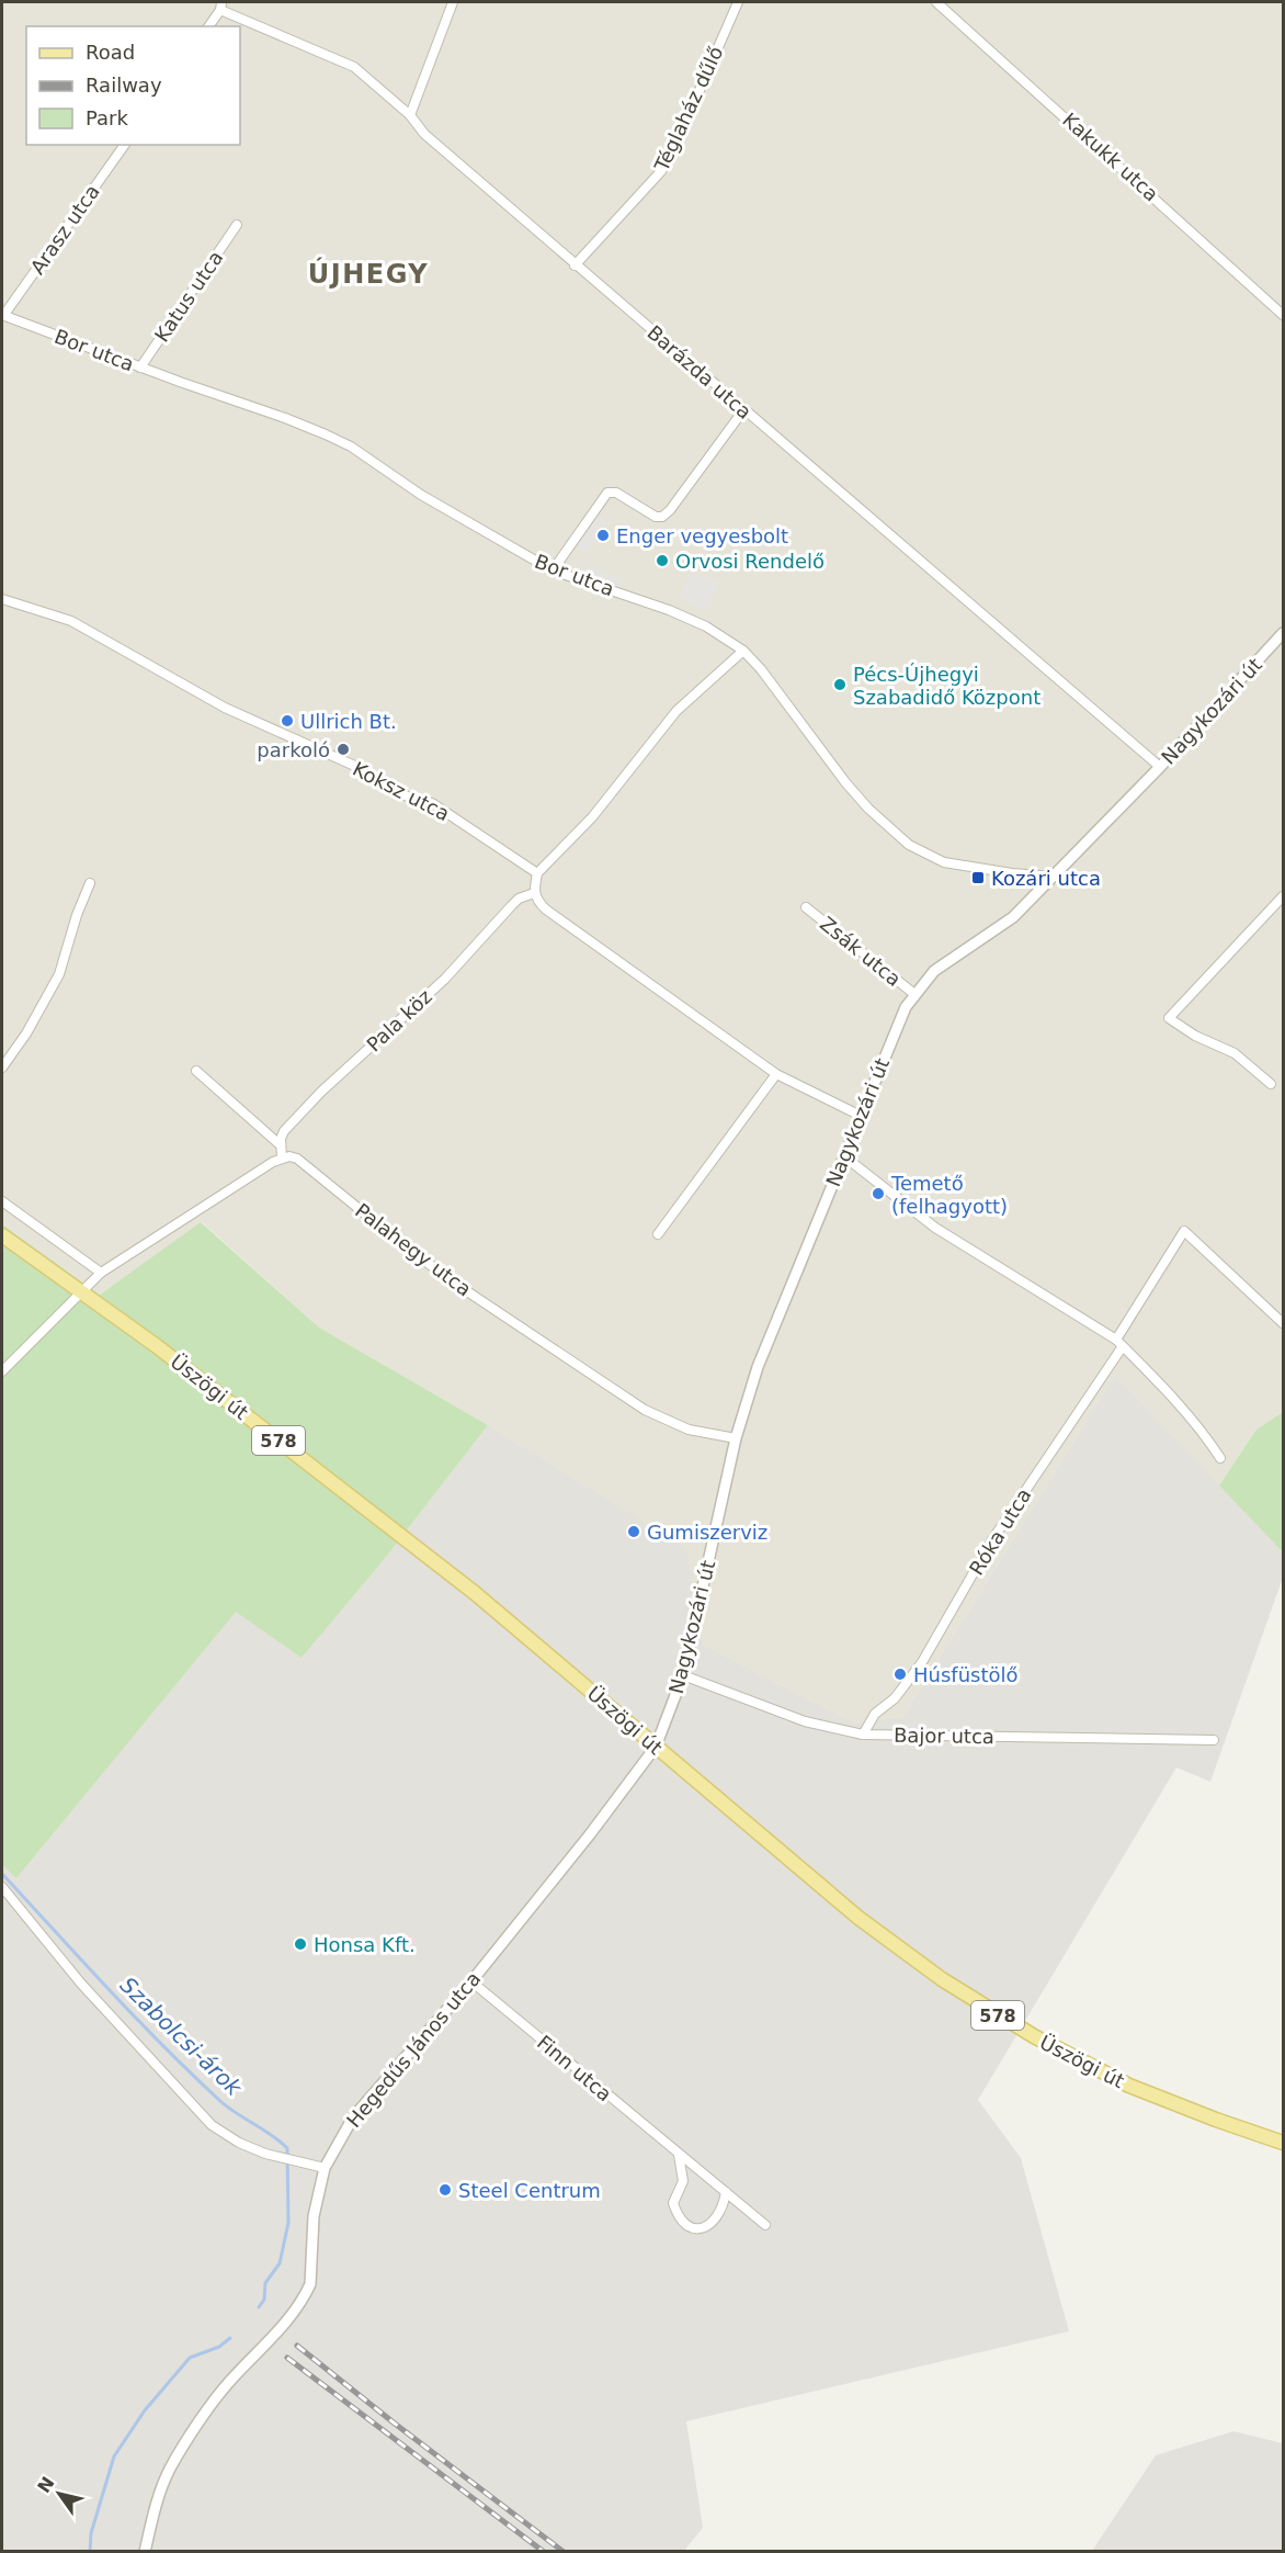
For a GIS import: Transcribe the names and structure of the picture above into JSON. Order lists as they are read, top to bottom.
{
  "streets": {
    "main road": ["Üszögi út", "578"],
    "street": [
      "Téglaház dűlő",
      "Kakukk utca",
      "Arasz utca",
      "Katus utca",
      "Bor utca",
      "Barázda utca",
      "Nagykozári út",
      "Koksz utca",
      "Zsák utca",
      "Pala köz",
      "Palahegy utca",
      "Róka utca",
      "Bajor utca",
      "Hegedűs János utca",
      "Finn utca"
    ]
  },
  "crossings": [
    ["Téglaház dűlő", "Barázda utca"],
    ["Arasz utca", "Bor utca"],
    ["Katus utca", "Bor utca"],
    ["Bor utca", "Nagykozári út"],
    ["Barázda utca", "Nagykozári út"],
    ["Nagykozári út", "Zsák utca"],
    ["Nagykozári út", "Palahegy utca"],
    ["Nagykozári út", "Üszögi út"],
    ["Nagykozári út", "Bajor utca"],
    ["Nagykozári út", "Hegedűs János utca"],
    ["Üszögi út", "Hegedűs János utca"],
    ["Róka utca", "Bajor utca"],
    ["Hegedűs János utca", "Finn utca"]
  ],
  "districts": ["ÚJHEGY"],
  "water": ["Szabolcsi-árok"],
  "places": {
    "other": [
      "Enger vegyesbolt",
      "Orvosi Rendelő",
      "Pécs-Újhegyi Szabadidő Központ",
      "Ullrich Bt.",
      "parkoló",
      "Temető (felhagyott)",
      "Gumiszerviz",
      "Húsfüstölő",
      "Honsa Kft.",
      "Steel Centrum"
    ],
    "transit": ["Kozári utca"]
  },
  "legend": ["Road", "Railway", "Park"],
  "north": "top left"
}
